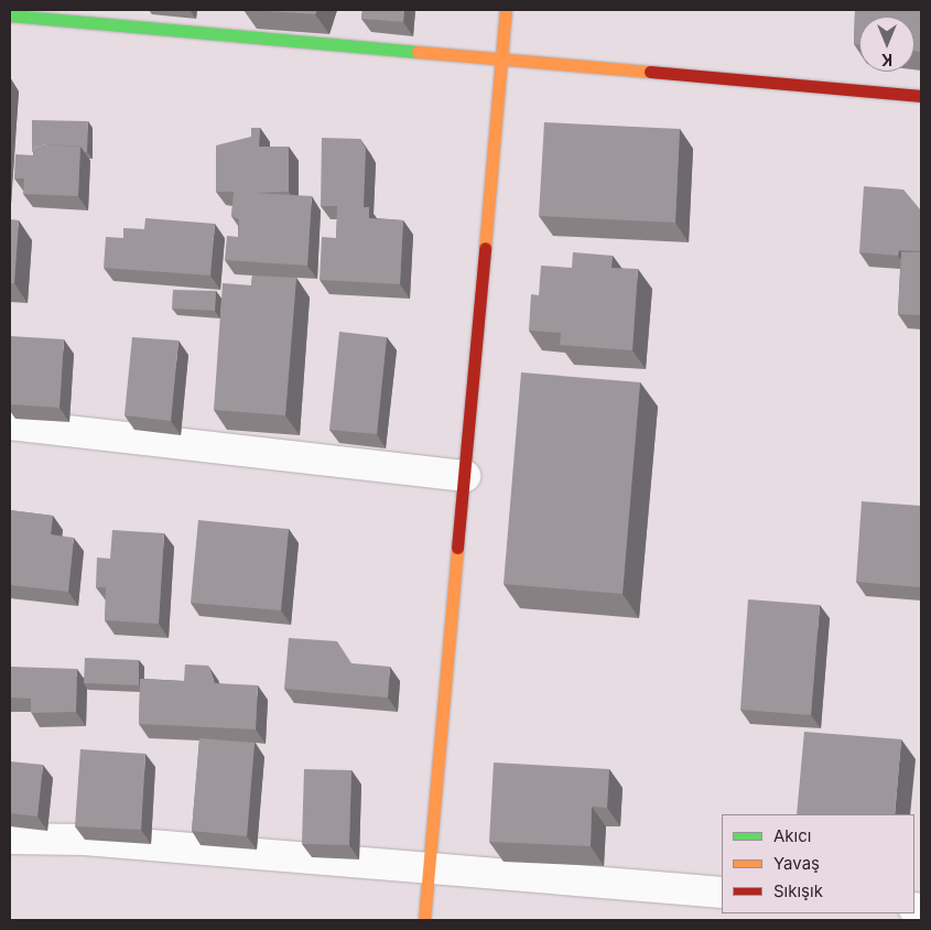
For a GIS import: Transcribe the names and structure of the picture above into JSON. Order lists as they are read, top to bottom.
{
  "legend": ["Akıcı", "Yavaş", "Sıkışık"],
  "north": "bottom"
}
